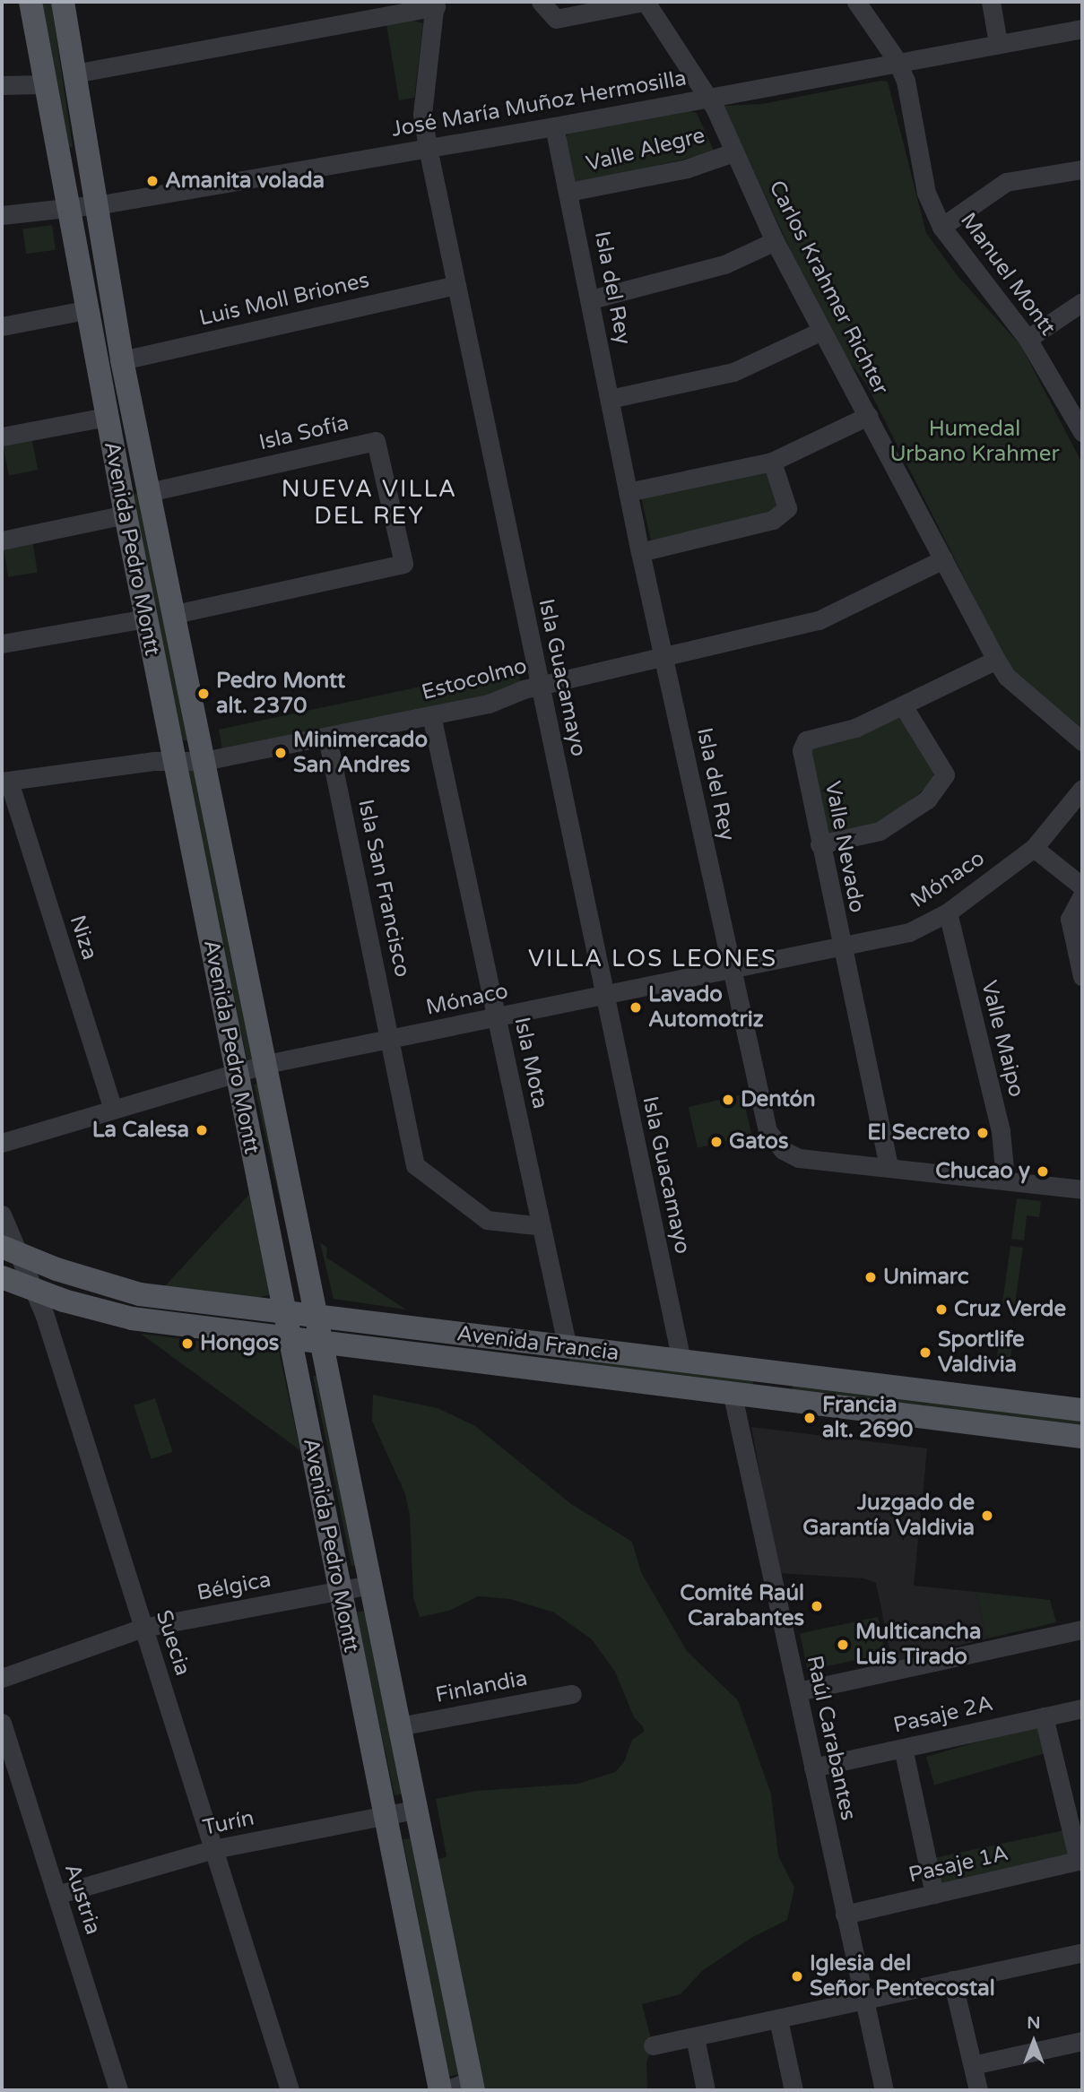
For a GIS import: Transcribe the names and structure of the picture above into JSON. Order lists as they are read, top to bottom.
{
  "streets": {
    "main road": ["Avenida Pedro Montt", "Avenida Francia"],
    "street": [
      "José María Muñoz Hermosilla",
      "Valle Alegre",
      "Manuel Montt",
      "Isla del Rey",
      "Carlos Krahmer Richter",
      "Luis Moll Briones",
      "Isla Sofía",
      "Isla Guacamayo",
      "Estocolmo",
      "Valle Nevado",
      "Mónaco",
      "Isla San Francisco",
      "Niza",
      "Valle Maipo",
      "Isla Mota",
      "Bélgica",
      "Suecia",
      "Finlandia",
      "Pasaje 2A",
      "Raúl Carabantes",
      "Turín",
      "Pasaje 1A",
      "Austria"
    ]
  },
  "crossings": [
    ["José María Muñoz Hermosilla", "Manuel Montt"],
    ["José María Muñoz Hermosilla", "Isla del Rey"],
    ["José María Muñoz Hermosilla", "Carlos Krahmer Richter"],
    ["José María Muñoz Hermosilla", "Avenida Pedro Montt"],
    ["José María Muñoz Hermosilla", "Isla Guacamayo"],
    ["Valle Alegre", "Isla del Rey"],
    ["Valle Alegre", "Carlos Krahmer Richter"],
    ["Isla del Rey", "Estocolmo"],
    ["Isla del Rey", "Valle Nevado"],
    ["Isla del Rey", "Mónaco"],
    ["Isla del Rey", "Valle Maipo"],
    ["Carlos Krahmer Richter", "Estocolmo"],
    ["Carlos Krahmer Richter", "Valle Nevado"],
    ["Luis Moll Briones", "Avenida Pedro Montt"],
    ["Luis Moll Briones", "Isla Guacamayo"],
    ["Isla Sofía", "Avenida Pedro Montt"],
    ["Avenida Pedro Montt", "Estocolmo"],
    ["Avenida Pedro Montt", "Mónaco"],
    ["Avenida Pedro Montt", "Avenida Francia"],
    ["Avenida Pedro Montt", "Bélgica"],
    ["Avenida Pedro Montt", "Finlandia"],
    ["Avenida Pedro Montt", "Turín"],
    ["Isla Guacamayo", "Estocolmo"],
    ["Isla Guacamayo", "Mónaco"],
    ["Isla Guacamayo", "Avenida Francia"],
    ["Estocolmo", "Isla San Francisco"],
    ["Estocolmo", "Niza"],
    ["Estocolmo", "Isla Mota"],
    ["Valle Nevado", "Mónaco"],
    ["Mónaco", "Isla San Francisco"],
    ["Mónaco", "Niza"],
    ["Mónaco", "Valle Maipo"],
    ["Mónaco", "Isla Mota"],
    ["Isla San Francisco", "Isla Mota"],
    ["Isla Mota", "Avenida Francia"],
    ["Avenida Francia", "Suecia"],
    ["Avenida Francia", "Raúl Carabantes"],
    ["Bélgica", "Suecia"],
    ["Suecia", "Turín"],
    ["Pasaje 2A", "Raúl Carabantes"],
    ["Raúl Carabantes", "Pasaje 1A"],
    ["Turín", "Austria"]
  ],
  "districts": ["NUEVA VILLA DEL REY", "VILLA LOS LEONES"],
  "parks": ["Humedal Urbano Krahmer"],
  "places": [
    "Amanita volada",
    "Pedro Montt alt. 2370",
    "Minimercado San Andres",
    "Lavado Automotriz",
    "Dentón",
    "La Calesa",
    "El Secreto",
    "Gatos",
    "Chucao y",
    "Unimarc",
    "Cruz Verde",
    "Hongos",
    "Sportlife Valdivia",
    "Francia alt. 2690",
    "Juzgado de Garantía Valdivia",
    "Comité Raúl Carabantes",
    "Multicancha Luis Tirado",
    "Iglesia del Señor Pentecostal"
  ],
  "north": "top"
}
